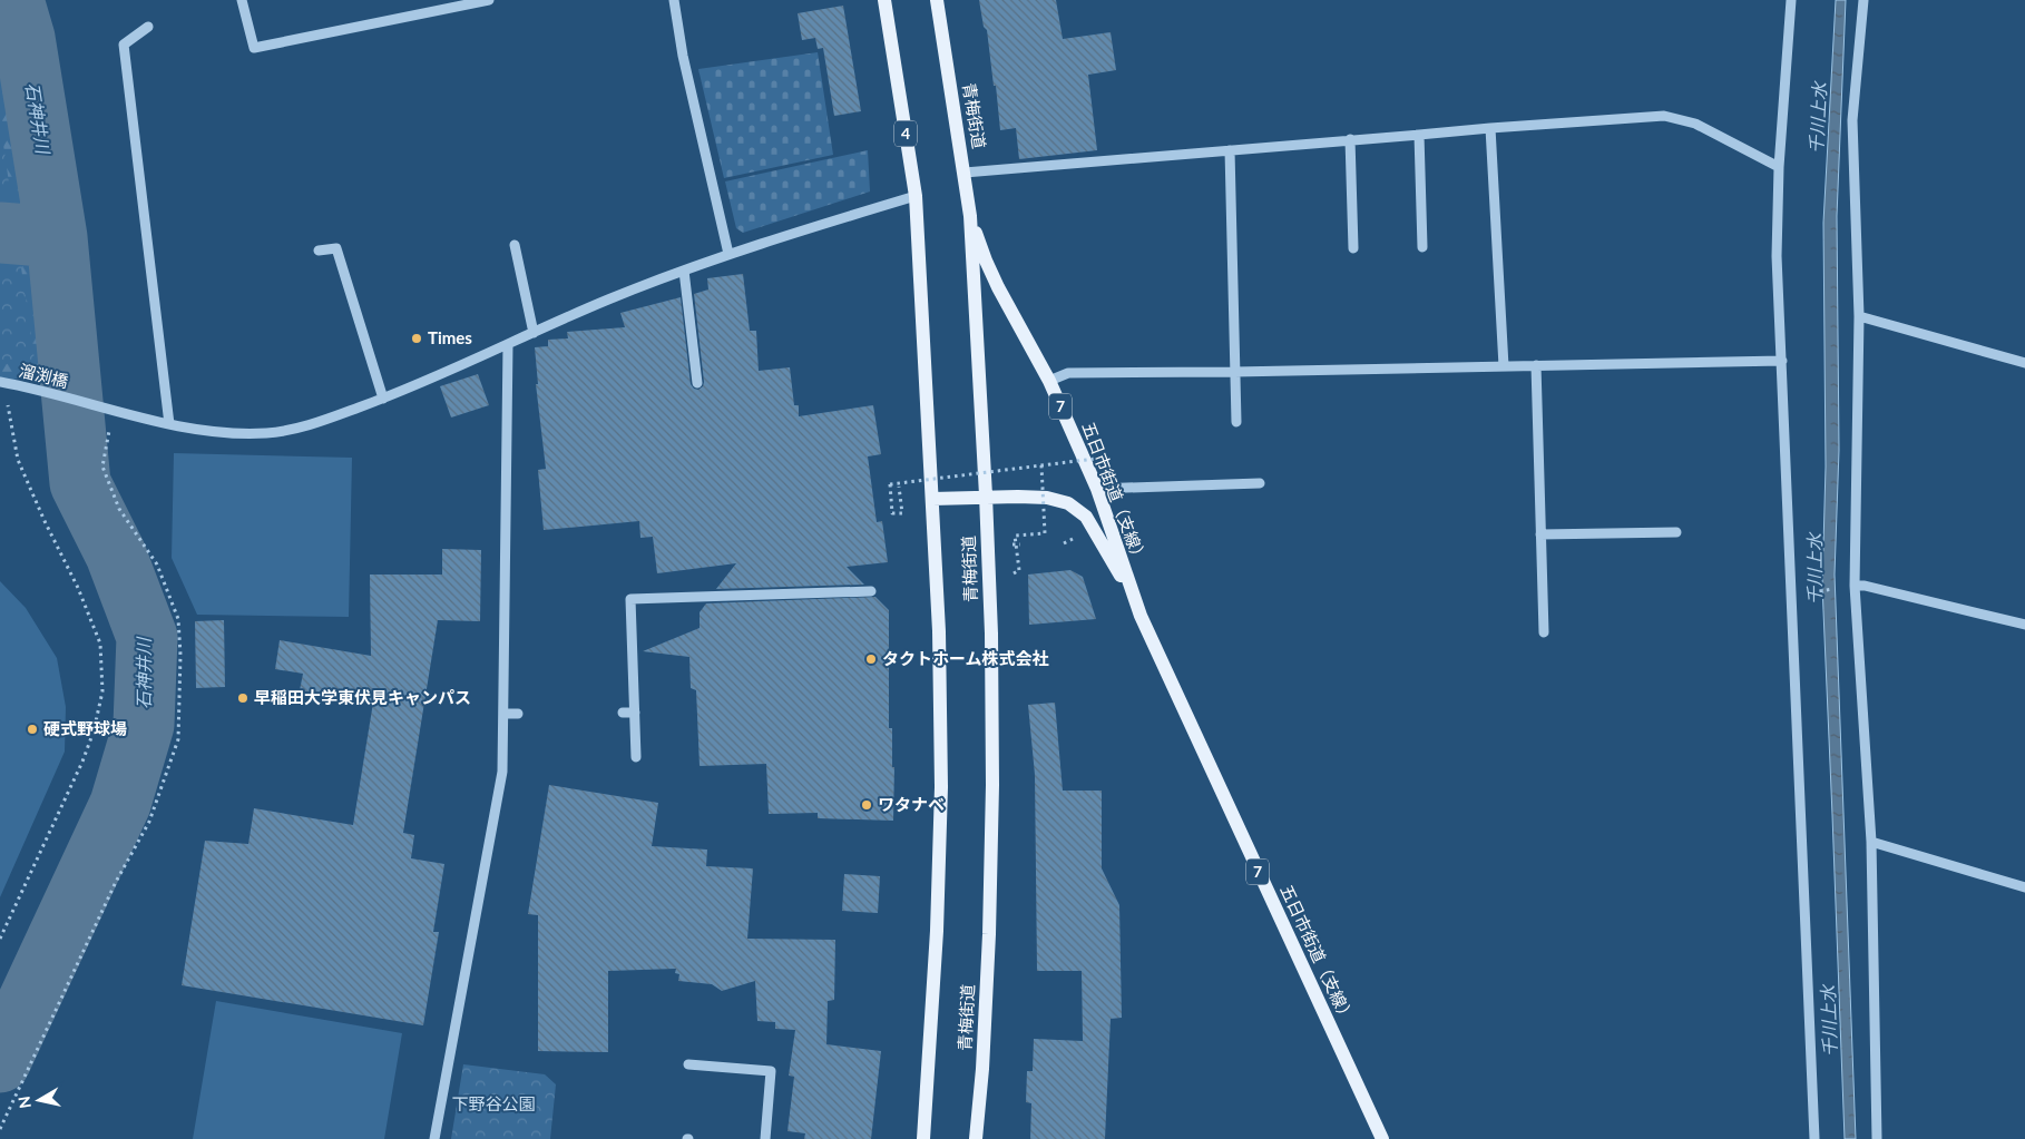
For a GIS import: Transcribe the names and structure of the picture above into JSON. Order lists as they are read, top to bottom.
{
  "streets": {
    "main road": [
      "青梅街道",
      "4",
      "7",
      "五日市街道（支線）"
    ],
    "street": ["溜渕橋"]
  },
  "crossings": [
    ["青梅街道", "溜渕橋"],
    ["青梅街道", "五日市街道（支線）"]
  ],
  "water": ["石神井川", "千川上水"],
  "parks": ["下野谷公園"],
  "places": [
    "Times",
    "タクトホーム株式会社",
    "早稲田大学東伏見キャンパス",
    "硬式野球場",
    "ワタナベ"
  ],
  "north": "left"
}
